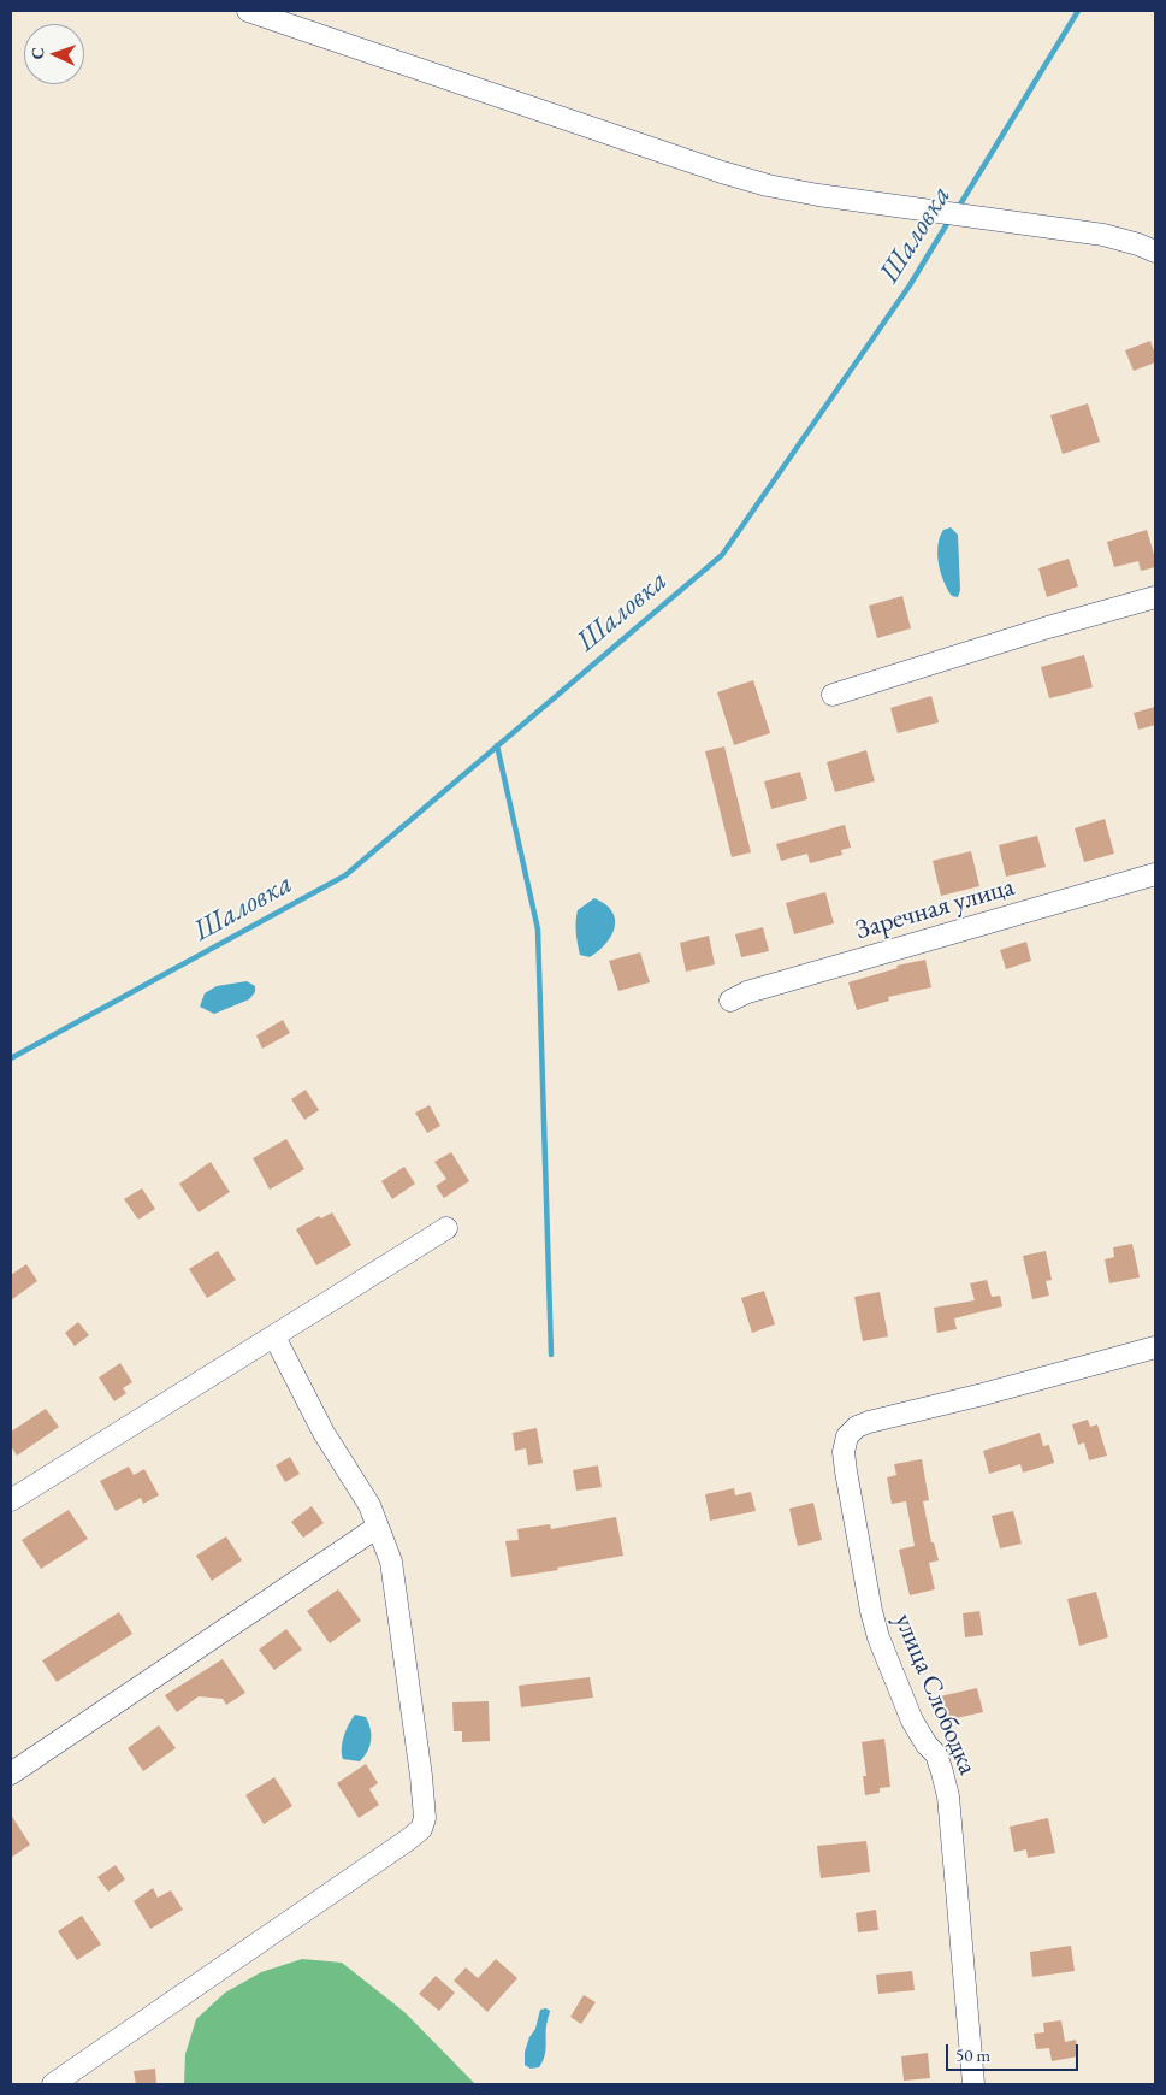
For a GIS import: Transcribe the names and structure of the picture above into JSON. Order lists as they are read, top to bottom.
{
  "streets": {
    "street": ["Заречная улица", "улица Слободка"]
  },
  "water": ["Шаловка"],
  "scale_bar": "50 m",
  "north": "left"
}
